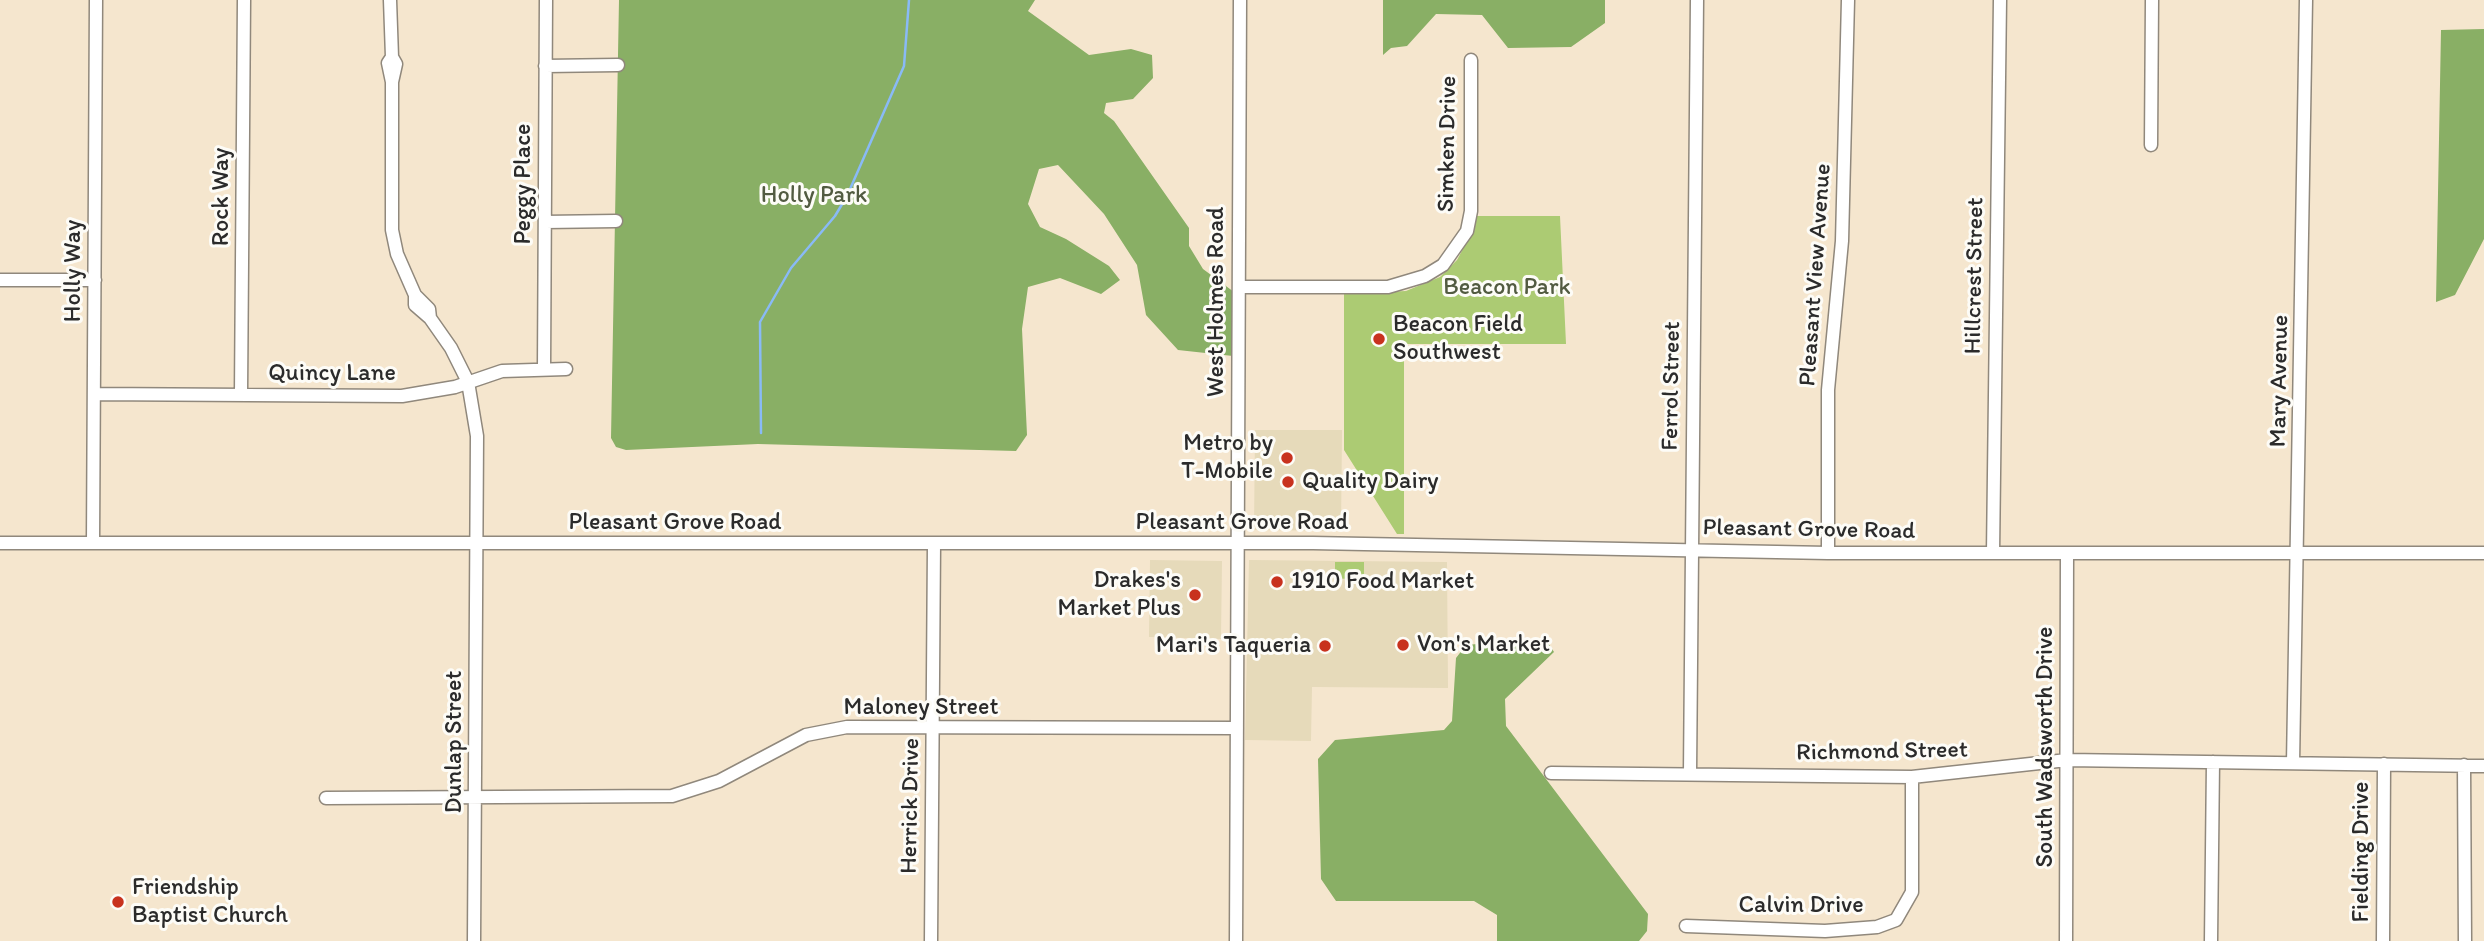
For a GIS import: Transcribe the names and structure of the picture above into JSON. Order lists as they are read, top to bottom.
{
  "streets": {
    "street": [
      "Simken Drive",
      "Peggy Place",
      "Rock Way",
      "Holly Way",
      "Pleasant View Avenue",
      "Hillcrest Street",
      "West Holmes Road",
      "Quincy Lane",
      "Mary Avenue",
      "Ferrol Street",
      "Pleasant Grove Road",
      "Maloney Street",
      "Dunlap Street",
      "South Wadsworth Drive",
      "Richmond Street",
      "Herrick Drive",
      "Fielding Drive",
      "Calvin Drive"
    ]
  },
  "crossings": [
    ["Simken Drive", "West Holmes Road"],
    ["Peggy Place", "Quincy Lane"],
    ["Rock Way", "Quincy Lane"],
    ["Holly Way", "Quincy Lane"],
    ["Holly Way", "Pleasant Grove Road"],
    ["Pleasant View Avenue", "Pleasant Grove Road"],
    ["Hillcrest Street", "Pleasant Grove Road"],
    ["West Holmes Road", "Pleasant Grove Road"],
    ["West Holmes Road", "Maloney Street"],
    ["Quincy Lane", "Dunlap Street"],
    ["Mary Avenue", "Pleasant Grove Road"],
    ["Mary Avenue", "Richmond Street"],
    ["Ferrol Street", "Pleasant Grove Road"],
    ["Ferrol Street", "Richmond Street"],
    ["Pleasant Grove Road", "Dunlap Street"],
    ["Pleasant Grove Road", "South Wadsworth Drive"],
    ["Pleasant Grove Road", "Herrick Drive"],
    ["Maloney Street", "Dunlap Street"],
    ["Maloney Street", "Herrick Drive"],
    ["South Wadsworth Drive", "Richmond Street"],
    ["Richmond Street", "Calvin Drive"]
  ],
  "parks": ["Holly Park", "Beacon Park"],
  "places": [
    "Beacon Field Southwest",
    "Metro by T-Mobile",
    "Quality Dairy",
    "1910 Food Market",
    "Drakes's Market Plus",
    "Von's Market",
    "Mari's Taqueria",
    "Friendship Baptist Church"
  ]
}
